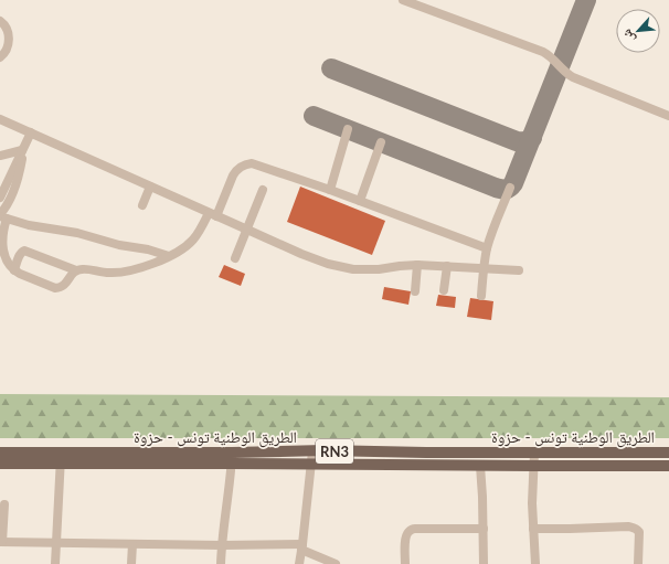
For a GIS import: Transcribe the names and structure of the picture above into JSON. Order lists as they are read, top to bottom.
{
  "streets": {
    "main road": ["الطريق الوطنية تونس - حزوة", "RN3"]
  },
  "north": "bottom left"
}
